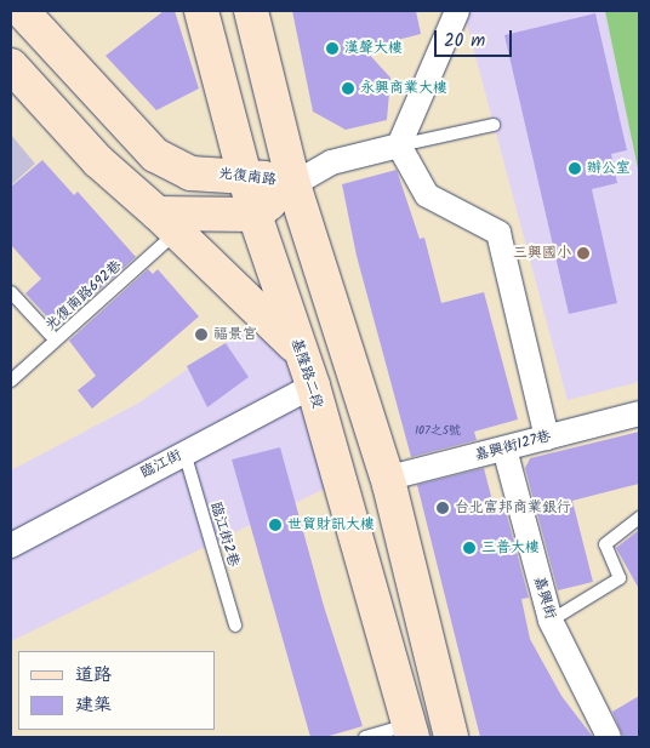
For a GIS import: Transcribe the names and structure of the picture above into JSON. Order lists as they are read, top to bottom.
{
  "streets": {
    "main road": ["光復南路", "基隆路二段"],
    "street": ["嘉興街127巷", "臨江街", "嘉興街"],
    "lane": ["光復南路692巷", "臨江街2巷"]
  },
  "crossings": [
    ["光復南路", "基隆路二段"],
    ["基隆路二段", "臨江街"],
    ["嘉興街127巷", "嘉興街"],
    ["臨江街", "臨江街2巷"]
  ],
  "places": [
    "漢聲大樓",
    "永興商業大樓",
    "辦公室",
    "三興國小",
    "福景宮",
    "台北富邦商業銀行",
    "世貿財訊大樓",
    "三普大樓"
  ],
  "house_numbers": ["107之5號"],
  "legend": ["道路", "建築"],
  "scale_bar": "20 m"
}
